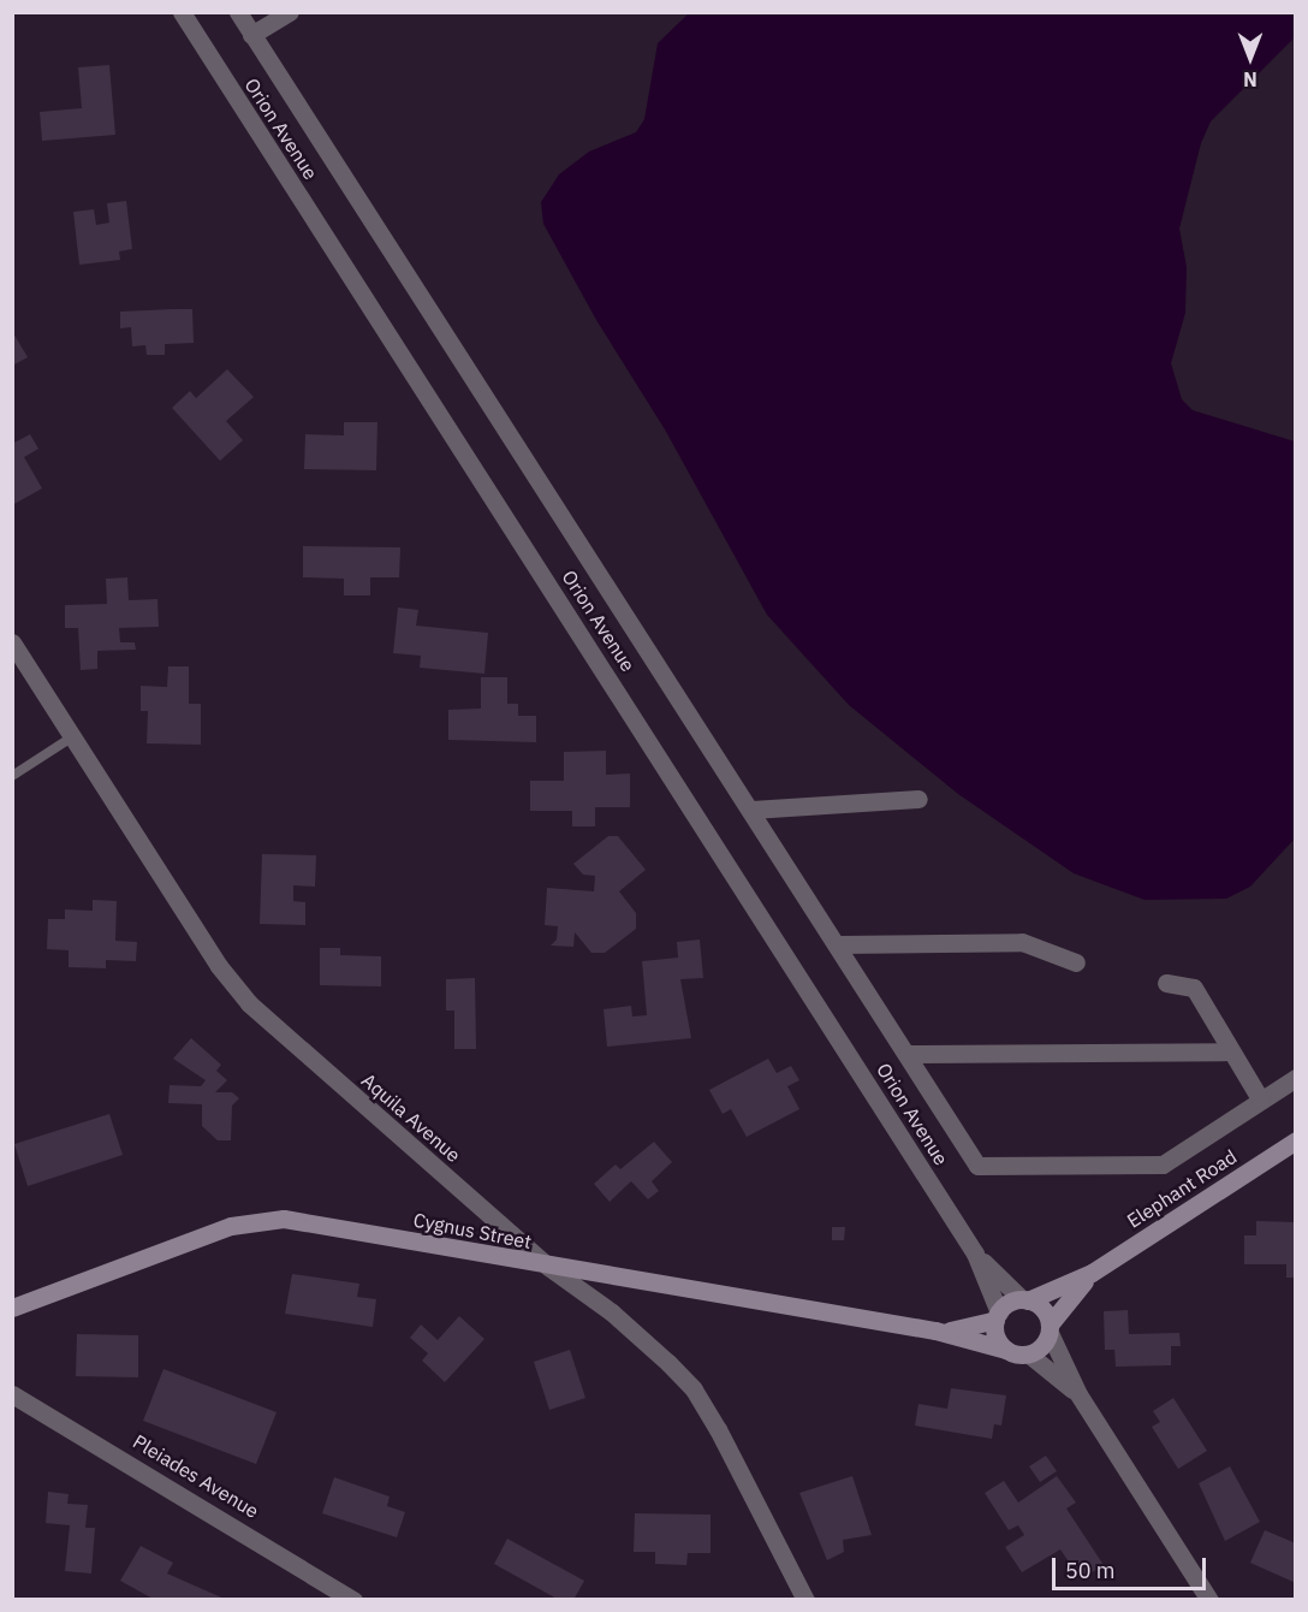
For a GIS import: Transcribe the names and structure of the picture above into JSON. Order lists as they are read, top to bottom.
{
  "streets": {
    "street": [
      "Orion Avenue",
      "Aquila Avenue",
      "Elephant Road",
      "Cygnus Street",
      "Pleiades Avenue"
    ]
  },
  "crossings": [
    ["Orion Avenue", "Elephant Road"],
    ["Orion Avenue", "Cygnus Street"],
    ["Aquila Avenue", "Cygnus Street"],
    ["Elephant Road", "Cygnus Street"]
  ],
  "scale_bar": "50 m",
  "north": "bottom"
}
